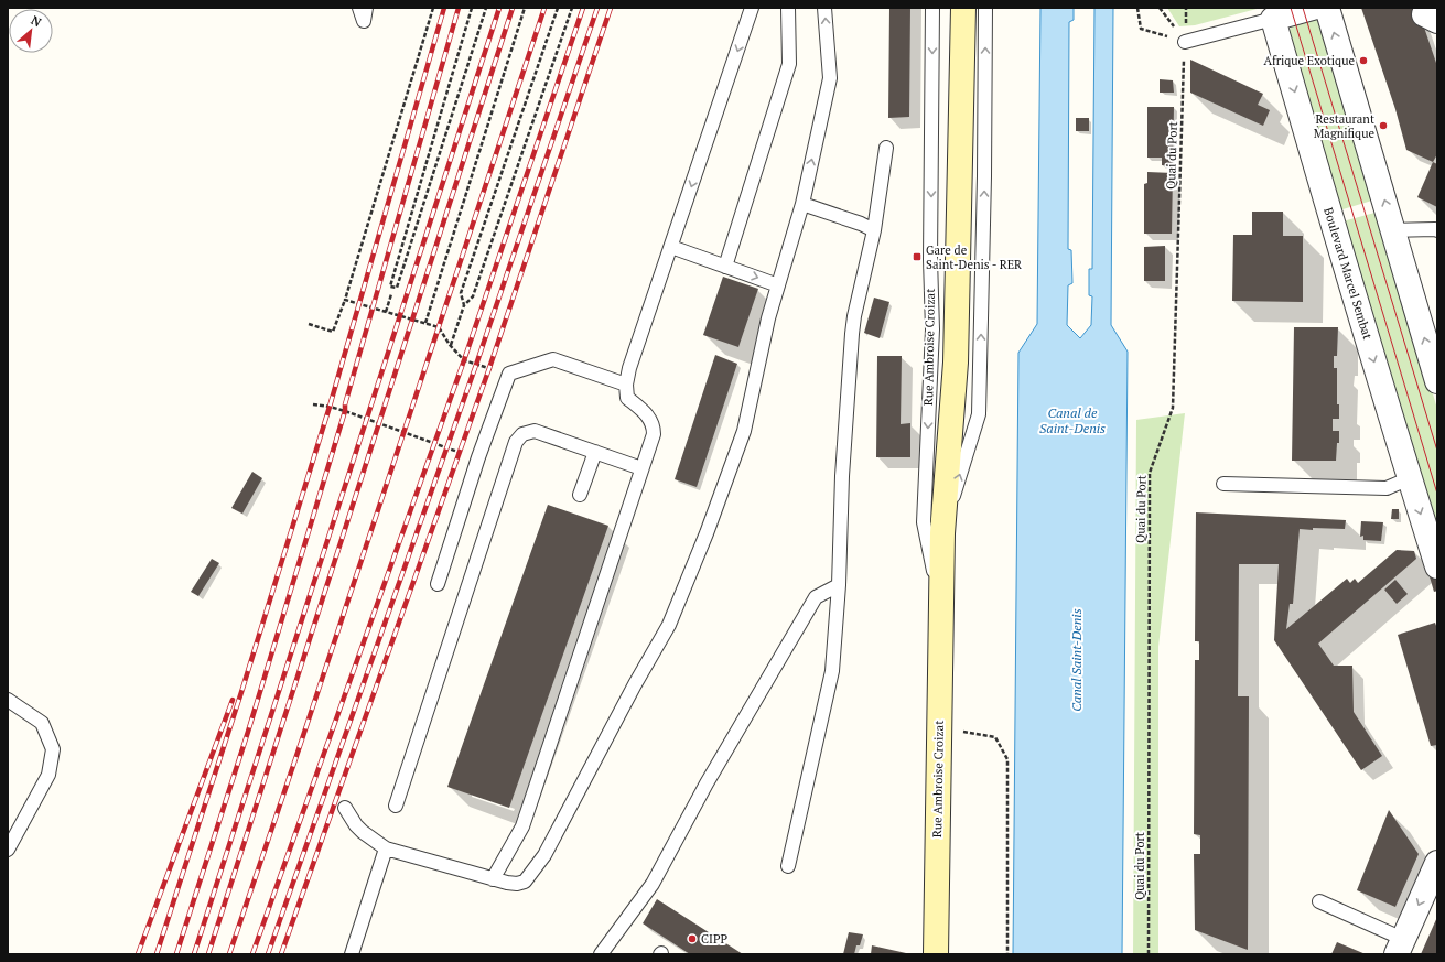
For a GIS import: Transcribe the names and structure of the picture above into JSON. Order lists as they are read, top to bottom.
{
  "streets": {
    "main road": ["Rue Ambroise Croizat"],
    "street": ["Boulevard Marcel Sembat"],
    "path": ["Quai du Port"]
  },
  "water": ["Canal de Saint-Denis", "Canal Saint-Denis"],
  "places": {
    "other": ["Afrique Exotique", "Restaurant Magnifique", "CIPP"],
    "transit": ["Gare de Saint-Denis - RER"]
  },
  "north": "top right"
}
